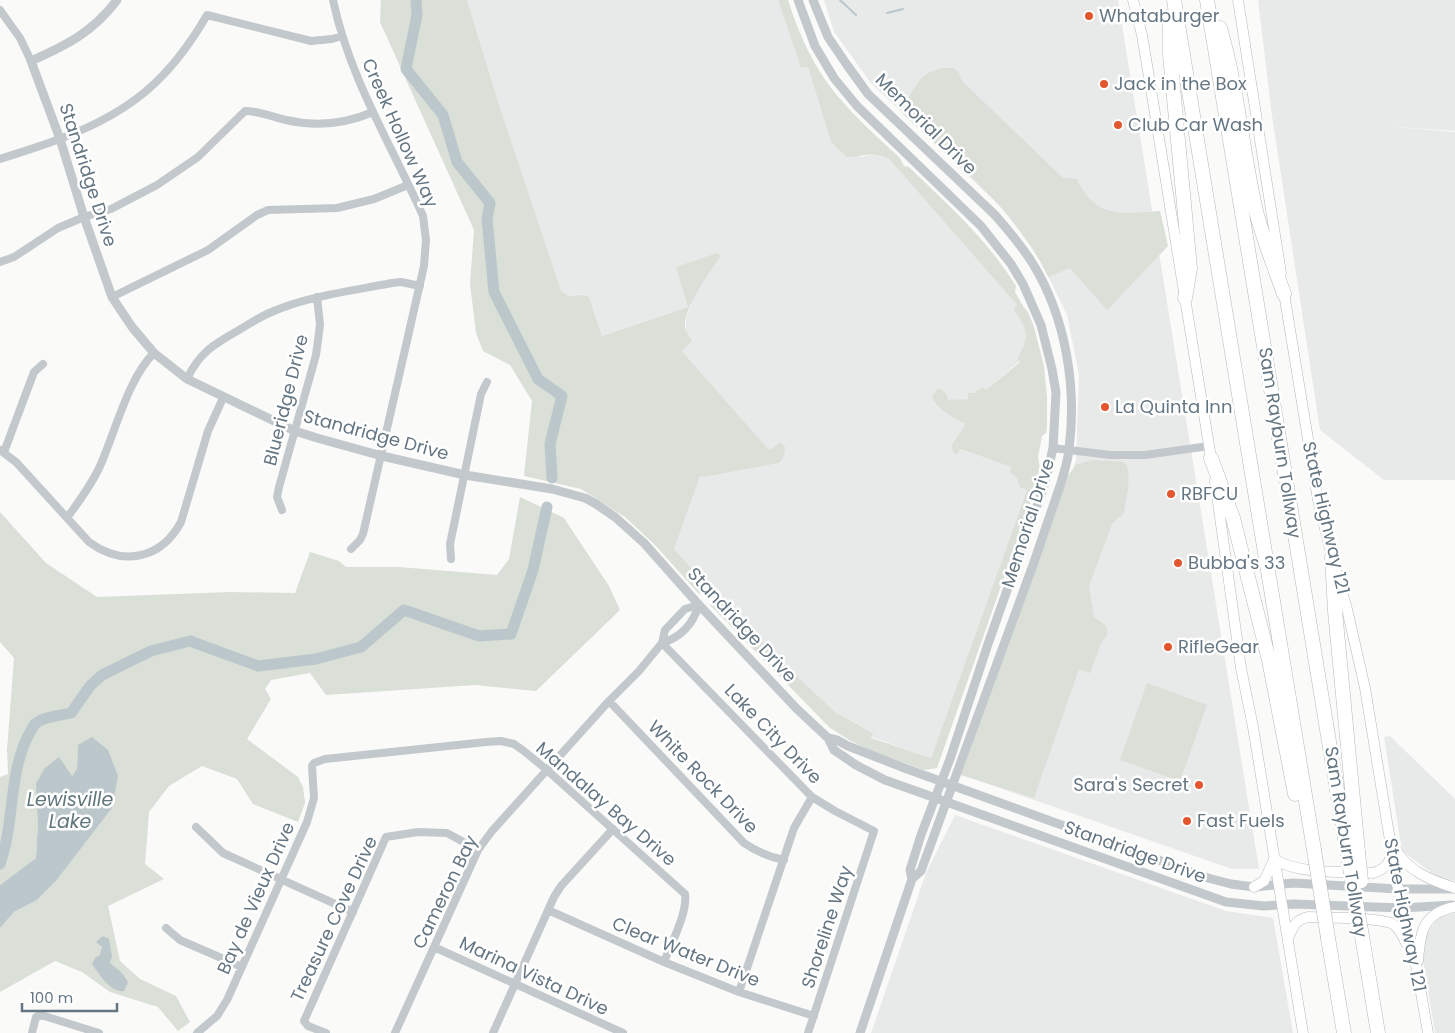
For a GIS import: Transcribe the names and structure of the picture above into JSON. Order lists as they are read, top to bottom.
{
  "streets": {
    "highway": ["Sam Rayburn Tollway"],
    "main road": ["State Highway 121"],
    "street": [
      "Memorial Drive",
      "Creek Hollow Way",
      "Standridge Drive",
      "Blueridge Drive",
      "Lake City Drive",
      "White Rock Drive",
      "Mandalay Bay Drive",
      "Cameron Bay",
      "Bay de Vieux Drive",
      "Treasure Cove Drive",
      "Shoreline Way",
      "Clear Water Drive",
      "Marina Vista Drive"
    ]
  },
  "crossings": [
    ["Memorial Drive", "Standridge Drive"],
    ["Creek Hollow Way", "Standridge Drive"],
    ["Standridge Drive", "Blueridge Drive"],
    ["Standridge Drive", "State Highway 121"],
    ["Standridge Drive", "Cameron Bay"],
    ["Lake City Drive", "Cameron Bay"],
    ["Lake City Drive", "Shoreline Way"],
    ["White Rock Drive", "Cameron Bay"],
    ["Mandalay Bay Drive", "Cameron Bay"],
    ["Mandalay Bay Drive", "Bay de Vieux Drive"],
    ["Mandalay Bay Drive", "Clear Water Drive"],
    ["Cameron Bay", "Treasure Cove Drive"],
    ["Cameron Bay", "Marina Vista Drive"],
    ["Shoreline Way", "Clear Water Drive"]
  ],
  "water": ["Lewisville Lake"],
  "places": [
    "Whataburger",
    "Jack in the Box",
    "Club Car Wash",
    "La Quinta Inn",
    "RBFCU",
    "Bubba's 33",
    "RifleGear",
    "Sara's Secret",
    "Fast Fuels"
  ],
  "scale_bar": "100 m"
}
